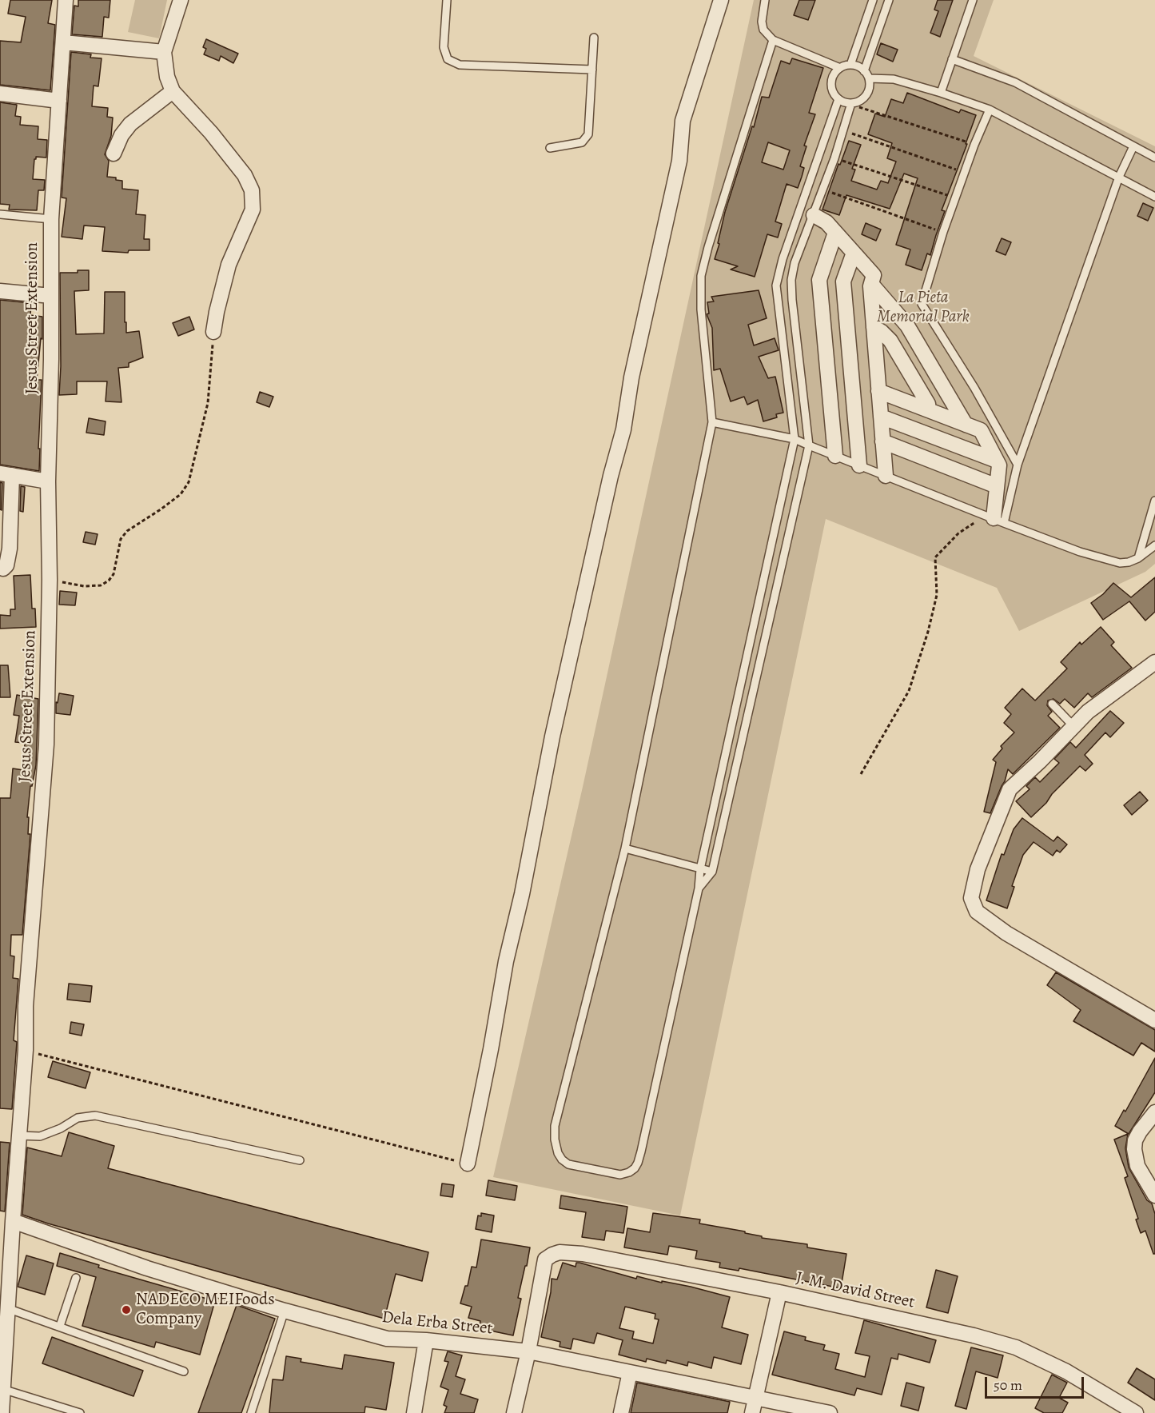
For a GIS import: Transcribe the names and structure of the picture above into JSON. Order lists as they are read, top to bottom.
{
  "streets": {
    "street": ["Jesus Street Extension", "J. M. David Street", "Dela Erba Street"]
  },
  "crossings": [
    ["Jesus Street Extension", "Dela Erba Street"],
    ["J. M. David Street", "Dela Erba Street"]
  ],
  "parks": ["La Pieta Memorial Park"],
  "places": ["NADECO MEIFoods Company"],
  "scale_bar": "50 m"
}
